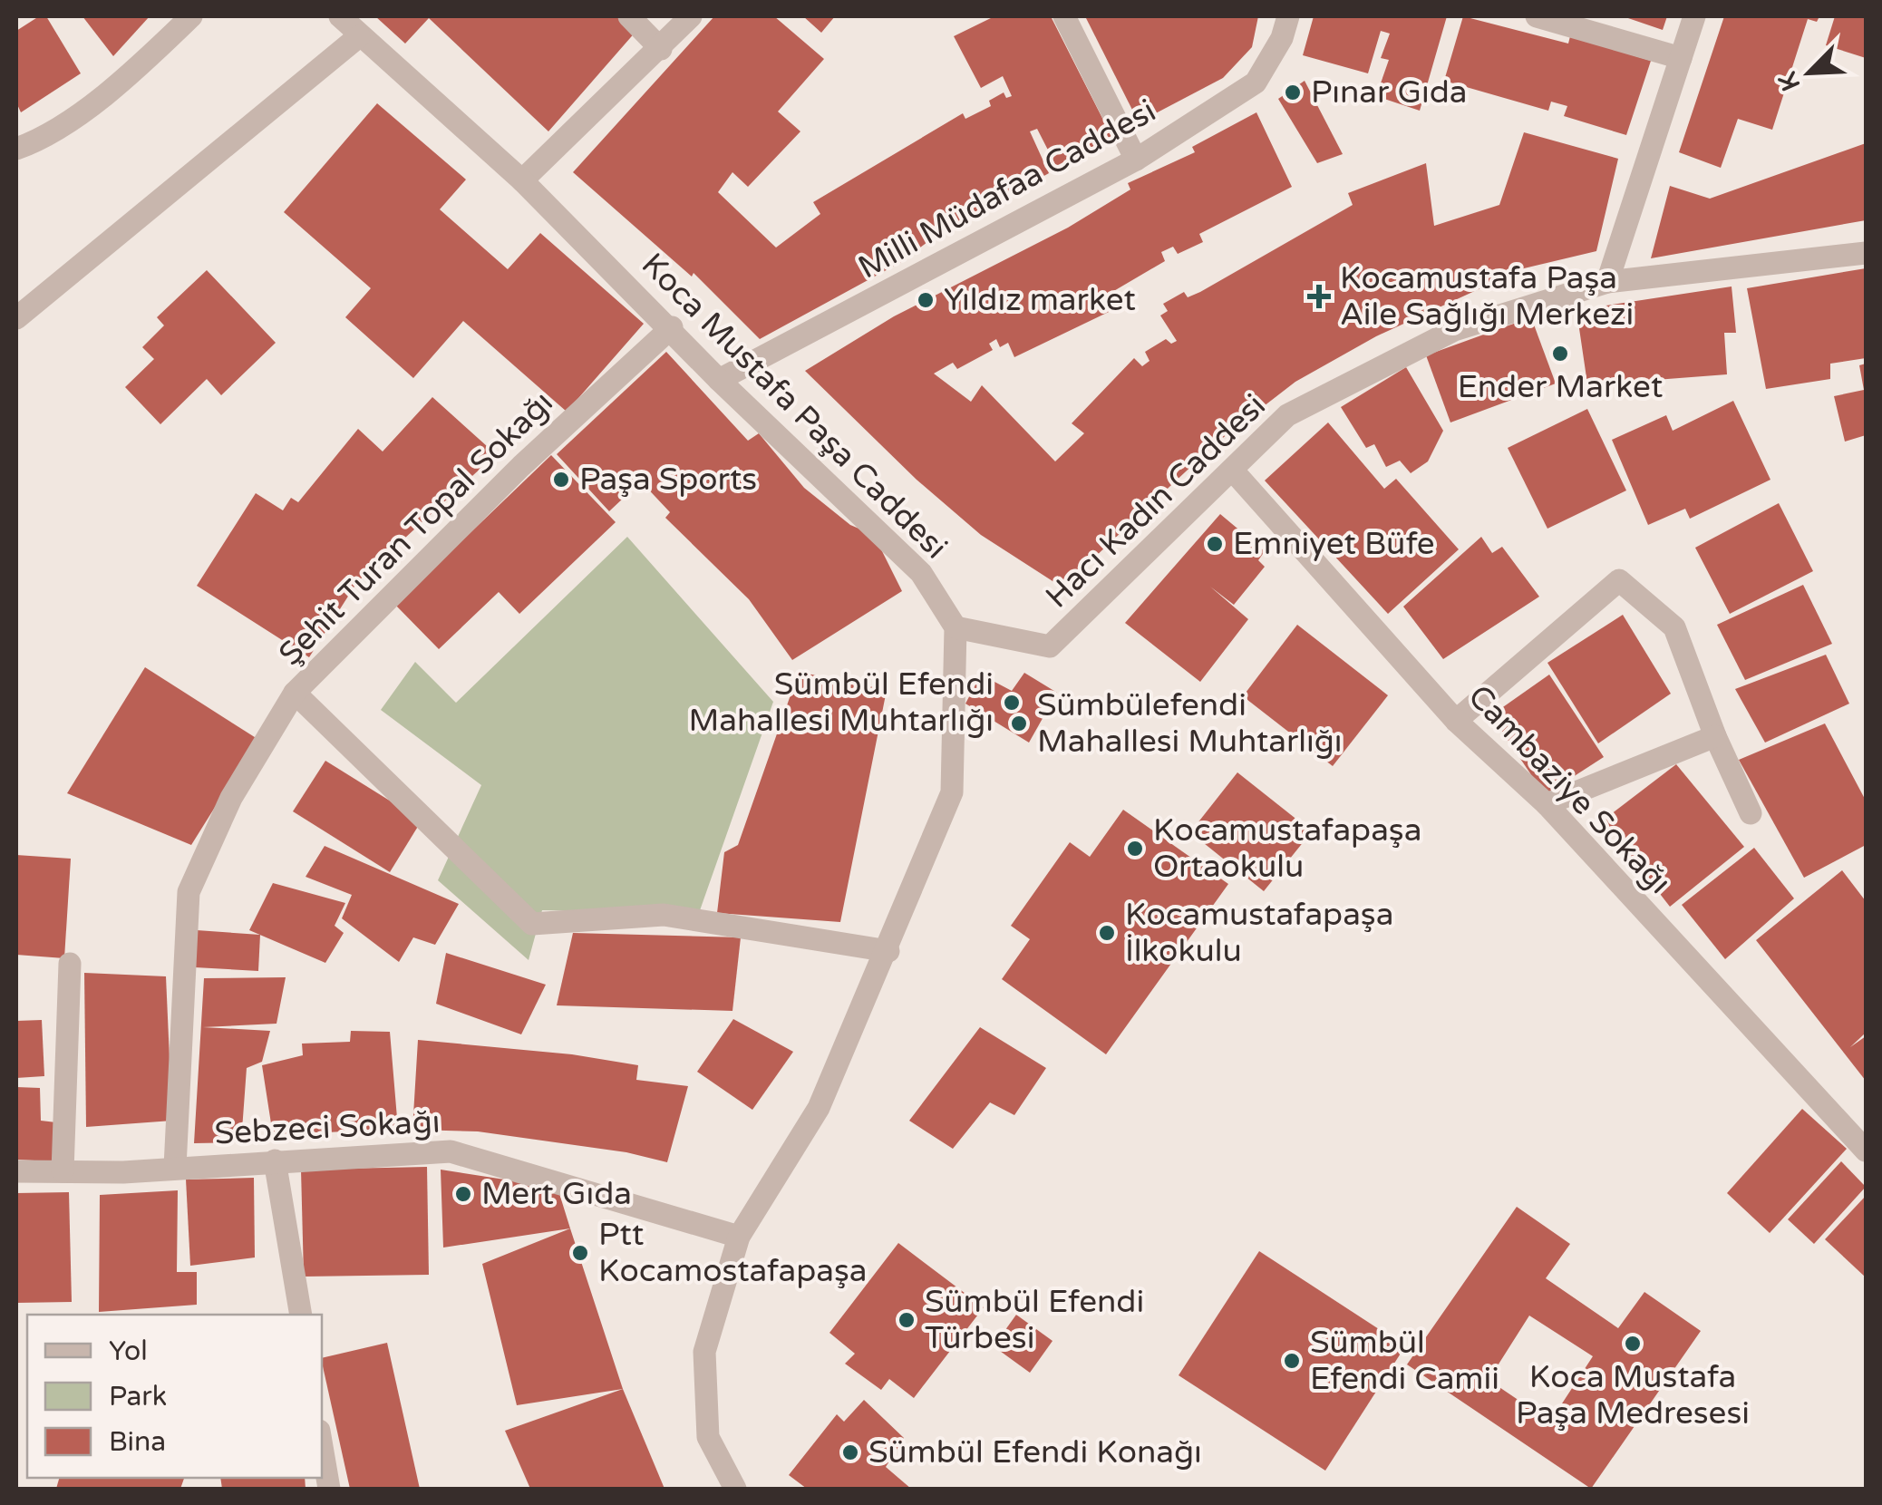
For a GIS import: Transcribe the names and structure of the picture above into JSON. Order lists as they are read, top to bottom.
{
  "streets": {
    "street": [
      "Milli Müdafaa Caddesi",
      "Koca Mustafa Paşa Caddesi",
      "Hacı Kadın Caddesi",
      "Şehit Turan Topal Sokağı",
      "Cambaziye Sokağı",
      "Sebzeci Sokağı"
    ]
  },
  "crossings": [
    ["Milli Müdafaa Caddesi", "Koca Mustafa Paşa Caddesi"],
    ["Koca Mustafa Paşa Caddesi", "Hacı Kadın Caddesi"],
    ["Koca Mustafa Paşa Caddesi", "Şehit Turan Topal Sokağı"],
    ["Hacı Kadın Caddesi", "Cambaziye Sokağı"],
    ["Şehit Turan Topal Sokağı", "Sebzeci Sokağı"]
  ],
  "places": {
    "other": [
      "Pınar Gıda",
      "Yıldız market",
      "Ender Market",
      "Paşa Sports",
      "Emniyet Büfe",
      "Sümbül Efendi Mahallesi Muhtarlığı",
      "Sümbülefendi Mahallesi Muhtarlığı",
      "Kocamustafapaşa Ortaokulu",
      "Kocamustafapaşa İlkokulu",
      "Mert Gıda",
      "Ptt Kocamostafapaşa",
      "Sümbül Efendi Türbesi",
      "Koca Mustafa Paşa Medresesi",
      "Sümbül Efendi Camii",
      "Sümbül Efendi Konağı"
    ],
    "health": ["Kocamustafa Paşa Aile Sağlığı Merkezi"]
  },
  "legend": ["Yol", "Park", "Bina"],
  "north": "bottom left"
}
